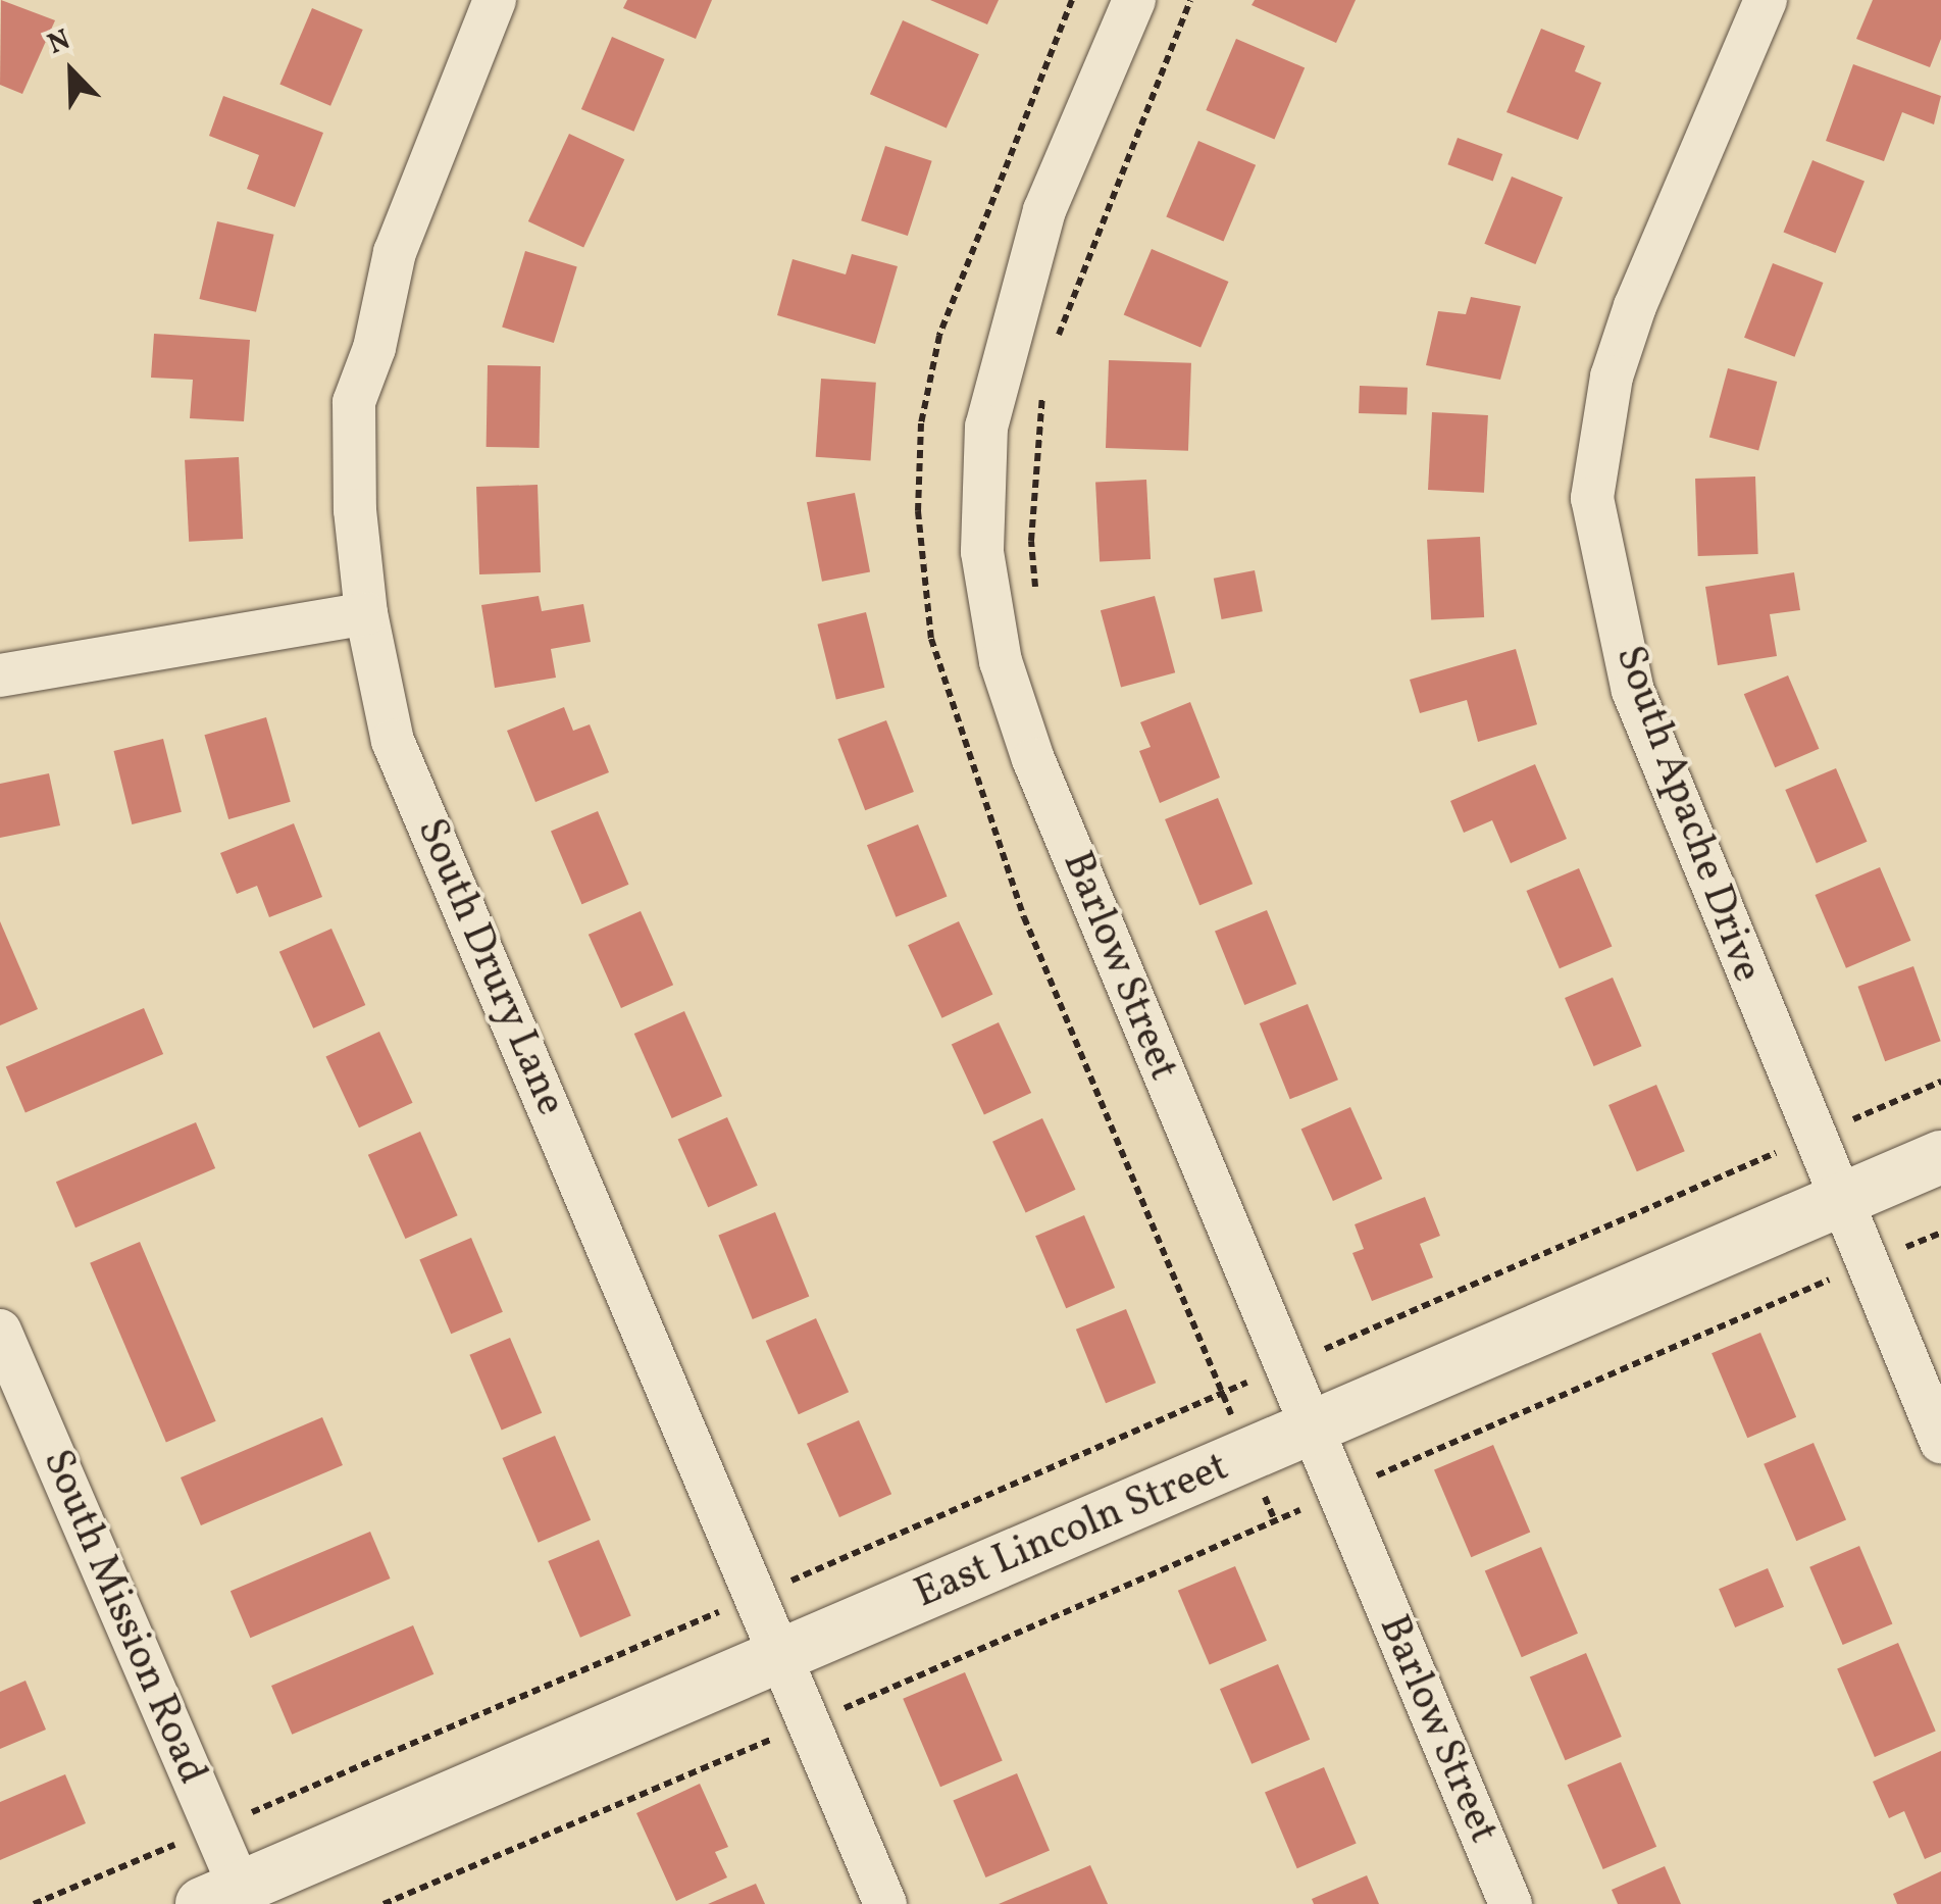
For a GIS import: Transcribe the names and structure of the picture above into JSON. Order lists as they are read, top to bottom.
{
  "streets": {
    "street": [
      "South Apache Drive",
      "Barlow Street",
      "South Drury Lane",
      "East Lincoln Street",
      "South Mission Road"
    ]
  },
  "crossings": [
    ["South Apache Drive", "East Lincoln Street"],
    ["Barlow Street", "East Lincoln Street"],
    ["South Drury Lane", "East Lincoln Street"],
    ["East Lincoln Street", "South Mission Road"]
  ],
  "north": "top left"
}
